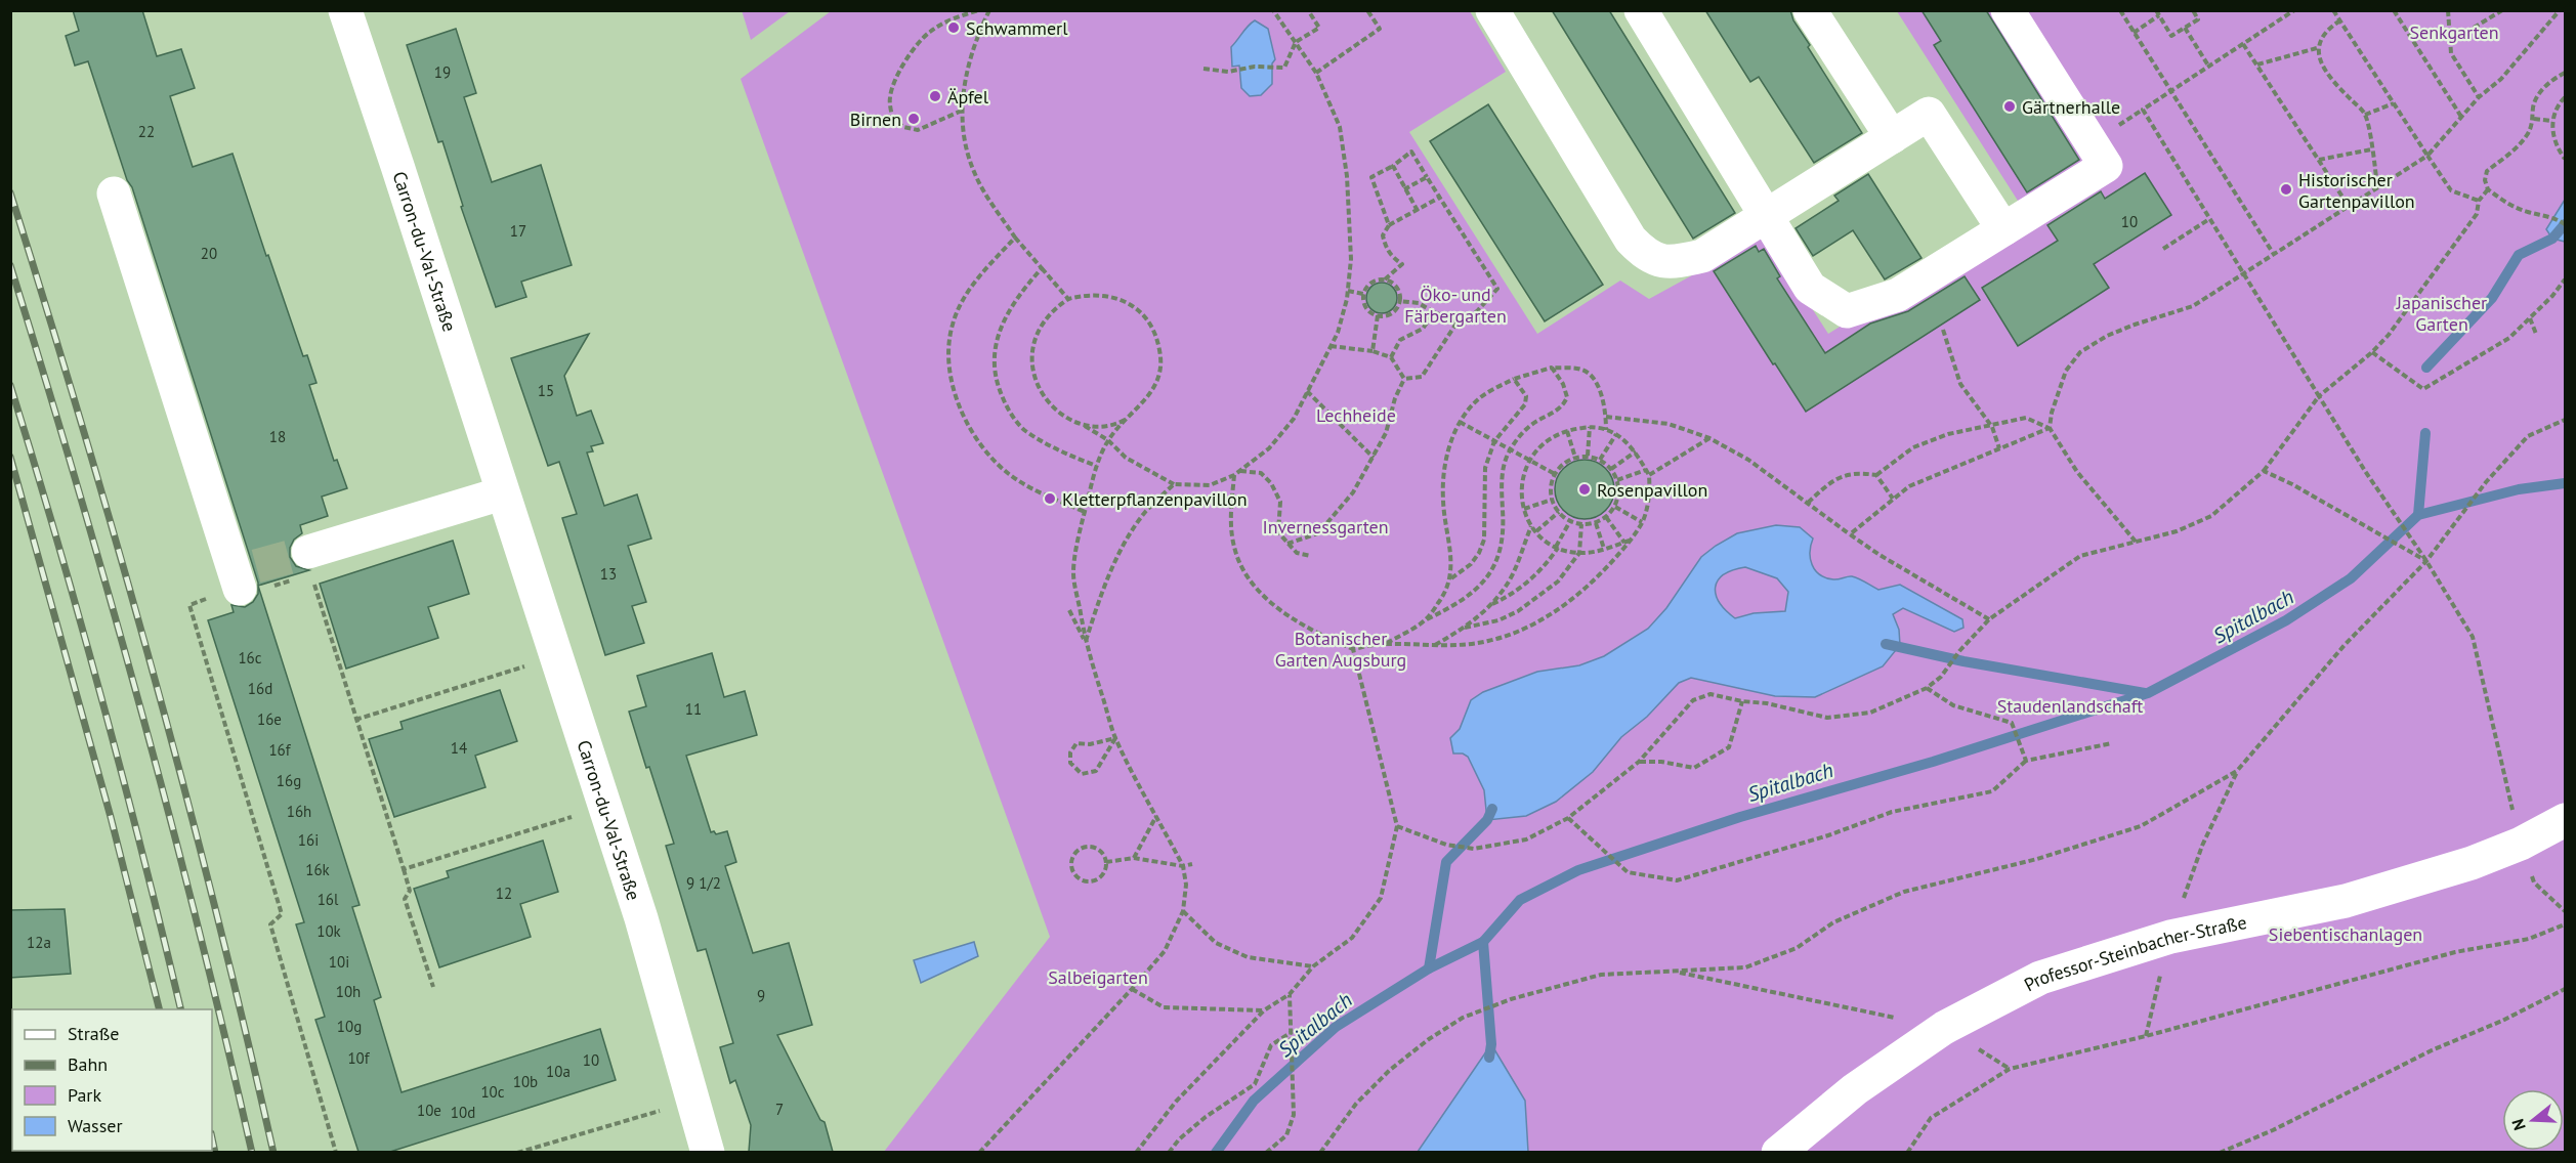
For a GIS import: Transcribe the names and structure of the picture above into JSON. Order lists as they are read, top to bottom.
{
  "streets": {
    "street": ["Carron-du-Val-Straße", "Professor-Steinbacher-Straße"]
  },
  "water": ["Spitalbach"],
  "parks": [
    "Senkgarten",
    "Öko- und Färbergarten",
    "Japanischer Garten",
    "Lechheide",
    "Invernessgarten",
    "Botanischer Garten Augsburg",
    "Staudenlandschaft",
    "Siebentischanlagen",
    "Salbeigarten"
  ],
  "places": [
    "Schwammerl",
    "Äpfel",
    "Gärtnerhalle",
    "Birnen",
    "Historischer Gartenpavillon",
    "Rosenpavillon",
    "Kletterpflanzenpavillon"
  ],
  "house_numbers": [
    "19",
    "22",
    "10",
    "17",
    "20",
    "15",
    "18",
    "13",
    "16c",
    "16d",
    "11",
    "16e",
    "14",
    "16f",
    "16g",
    "16h",
    "16i",
    "16k",
    "9 1/2",
    "12",
    "16l",
    "10k",
    "12a",
    "10i",
    "10h",
    "9",
    "10g",
    "10f",
    "10",
    "10a",
    "10b",
    "10c",
    "7",
    "10e",
    "10d"
  ],
  "legend": [
    "Straße",
    "Bahn",
    "Park",
    "Wasser"
  ],
  "north": "left"
}
